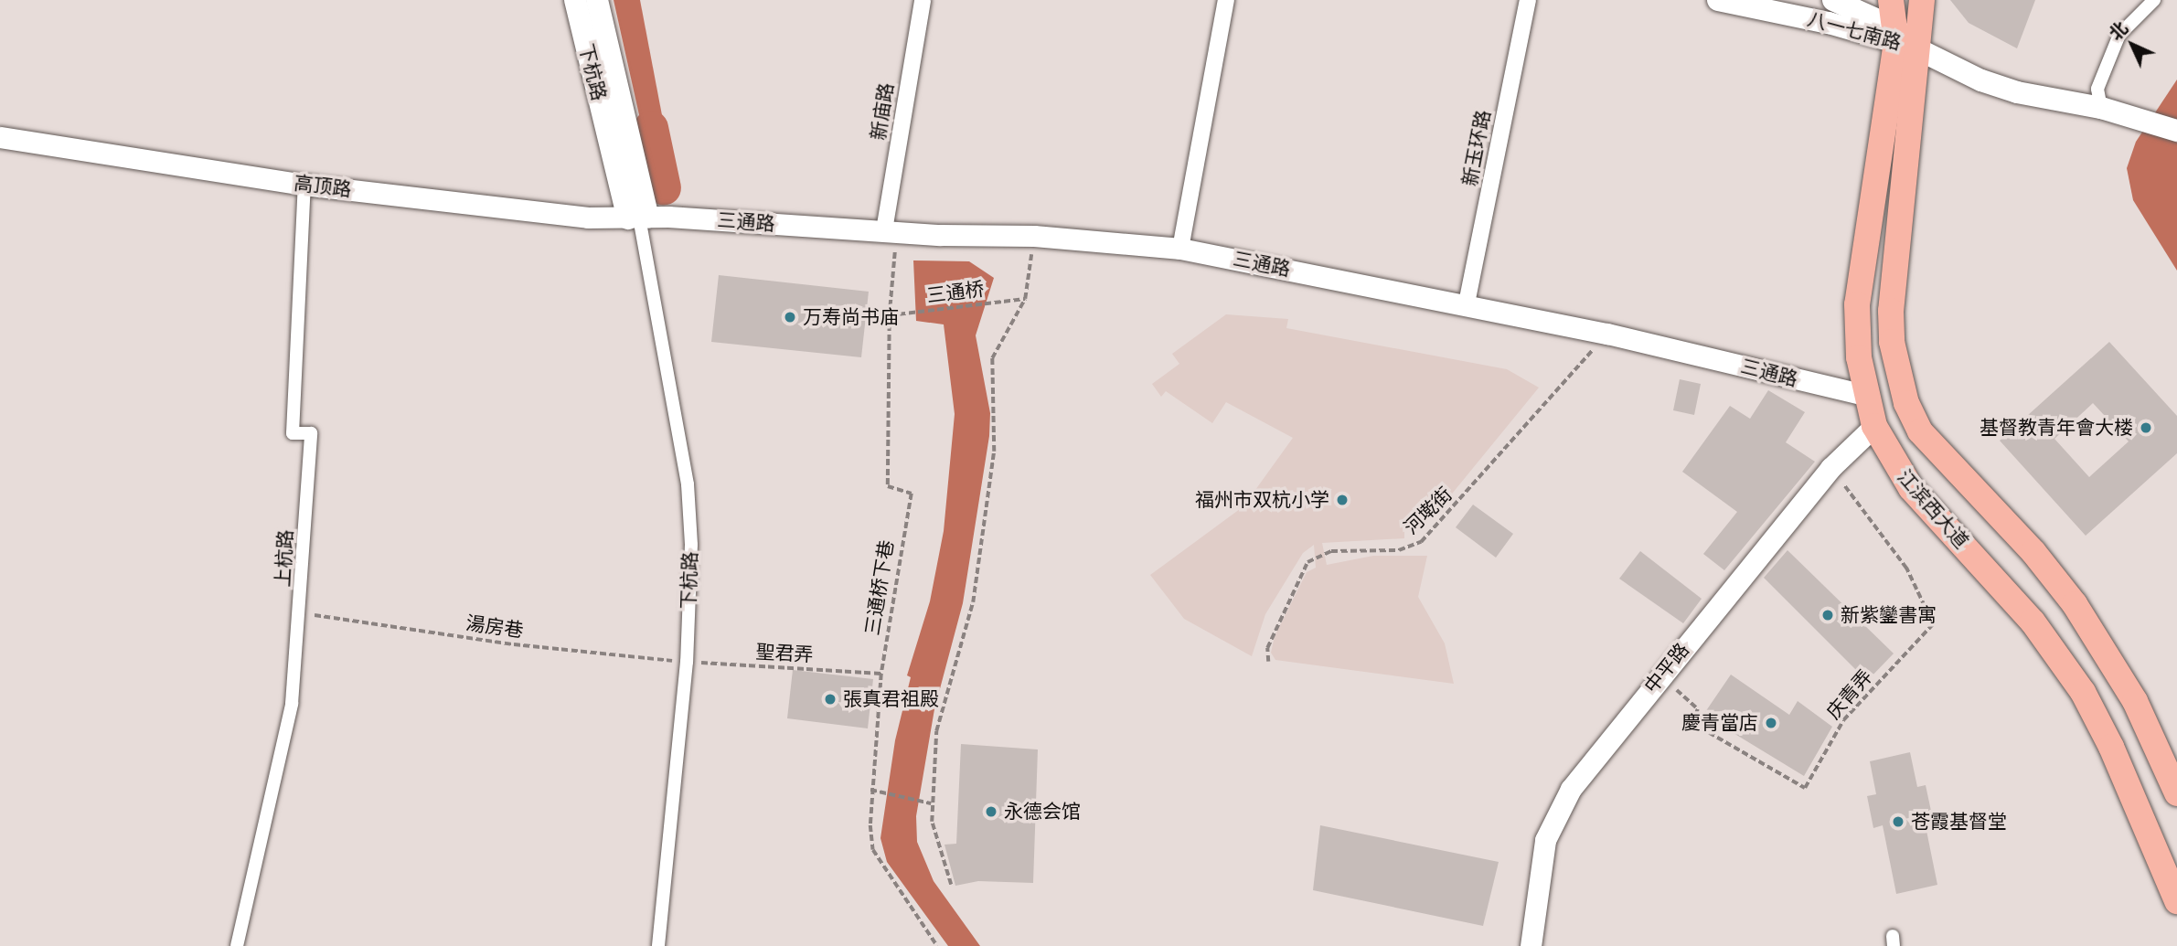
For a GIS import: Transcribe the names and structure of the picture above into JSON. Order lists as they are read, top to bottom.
{
  "streets": {
    "main road": ["八一七南路", "下杭路", "江滨西大道"],
    "street": [
      "新庙路",
      "新玉环路",
      "高顶路",
      "三通路",
      "上杭路",
      "中平路"
    ],
    "path": [
      "三通桥",
      "河墘街",
      "三通桥下巷",
      "湯房巷",
      "聖君弄",
      "庆青弄"
    ]
  },
  "crossings": [
    ["八一七南路", "江滨西大道"],
    ["下杭路", "高顶路"],
    ["下杭路", "三通路"],
    ["下杭路", "湯房巷"],
    ["下杭路", "聖君弄"],
    ["新庙路", "三通路"],
    ["新庙路", "三通桥下巷"],
    ["新玉环路", "三通路"],
    ["高顶路", "三通路"],
    ["高顶路", "上杭路"],
    ["三通路", "江滨西大道"],
    ["三通路", "河墘街"],
    ["三通路", "三通桥下巷"],
    ["三通桥", "三通桥下巷"],
    ["江滨西大道", "中平路"],
    ["上杭路", "湯房巷"],
    ["三通桥下巷", "聖君弄"],
    ["湯房巷", "聖君弄"],
    ["中平路", "庆青弄"]
  ],
  "places": [
    "万寿尚书庙",
    "基督教青年會大楼",
    "福州市双杭小学",
    "新紫鑾書寓",
    "張真君祖殿",
    "慶青當店",
    "永德会馆",
    "苍霞基督堂"
  ],
  "north": "top left"
}
